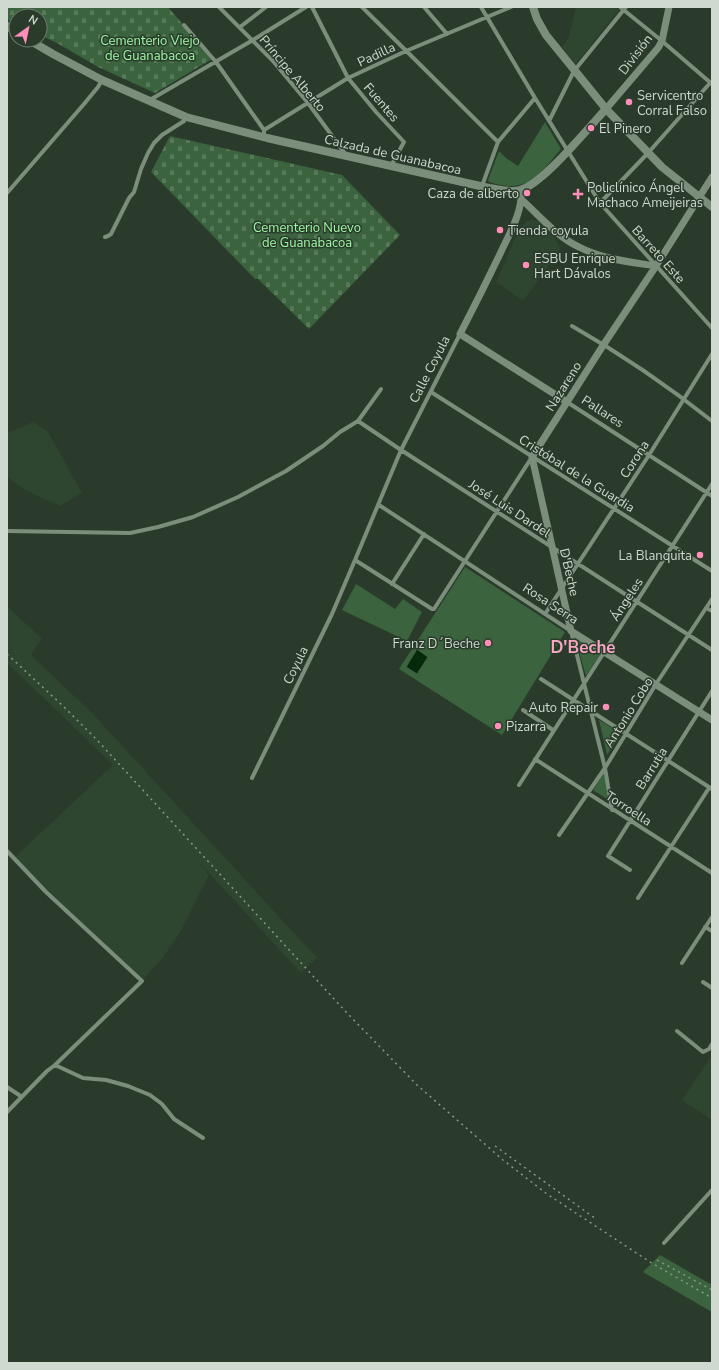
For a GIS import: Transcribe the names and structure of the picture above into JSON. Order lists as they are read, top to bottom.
{
  "streets": {
    "main road": ["Calzada de Guanabacoa"],
    "street": [
      "Padilla",
      "División",
      "Príncipe Alberto",
      "Fuentes",
      "Barreto Este",
      "Calle Coyula",
      "Nazareno",
      "Pallares",
      "Corona",
      "Cristóbal de la Guardia",
      "José Luis Dardel",
      "D'Beche",
      "Ángeles",
      "Rosa Serra",
      "Coyula",
      "Antonio Cobo",
      "Barrutia",
      "Torroella"
    ]
  },
  "crossings": [
    ["Padilla", "Príncipe Alberto"],
    ["Padilla", "Fuentes"],
    ["Padilla", "Calzada de Guanabacoa"],
    ["Padilla", "Barreto Este"],
    ["Príncipe Alberto", "Calzada de Guanabacoa"],
    ["Fuentes", "Calzada de Guanabacoa"],
    ["Calzada de Guanabacoa", "Calle Coyula"],
    ["Barreto Este", "Nazareno"],
    ["Calle Coyula", "Pallares"],
    ["Calle Coyula", "Cristóbal de la Guardia"],
    ["Calle Coyula", "José Luis Dardel"],
    ["Calle Coyula", "Rosa Serra"],
    ["Calle Coyula", "Coyula"],
    ["Nazareno", "Pallares"],
    ["Nazareno", "Cristóbal de la Guardia"],
    ["Nazareno", "José Luis Dardel"],
    ["Nazareno", "D'Beche"],
    ["Nazareno", "Rosa Serra"],
    ["Pallares", "Corona"],
    ["Pallares", "Ángeles"],
    ["Corona", "Cristóbal de la Guardia"],
    ["Corona", "José Luis Dardel"],
    ["Corona", "D'Beche"],
    ["Corona", "Rosa Serra"],
    ["Cristóbal de la Guardia", "D'Beche"],
    ["Cristóbal de la Guardia", "Ángeles"],
    ["José Luis Dardel", "D'Beche"],
    ["José Luis Dardel", "Ángeles"],
    ["José Luis Dardel", "Antonio Cobo"],
    ["D'Beche", "Ángeles"],
    ["D'Beche", "Rosa Serra"],
    ["D'Beche", "Antonio Cobo"],
    ["D'Beche", "Torroella"],
    ["Ángeles", "Rosa Serra"],
    ["Ángeles", "Torroella"],
    ["Rosa Serra", "Antonio Cobo"],
    ["Rosa Serra", "Barrutia"],
    ["Antonio Cobo", "Torroella"],
    ["Barrutia", "Torroella"]
  ],
  "districts": ["D'Beche"],
  "parks": ["Cementerio Viejo de Guanabacoa", "Cementerio Nuevo de Guanabacoa"],
  "places": {
    "other": [
      "Servicentro Corral Falso",
      "El Pinero",
      "Caza de alberto",
      "Tienda coyula",
      "ESBU Enrique Hart Dávalos",
      "La Blanquita",
      "Franz D´Beche",
      "Auto Repair",
      "Pizarra"
    ],
    "health": ["Policlínico Ángel Machaco Ameijeiras"]
  },
  "north": "top right"
}
